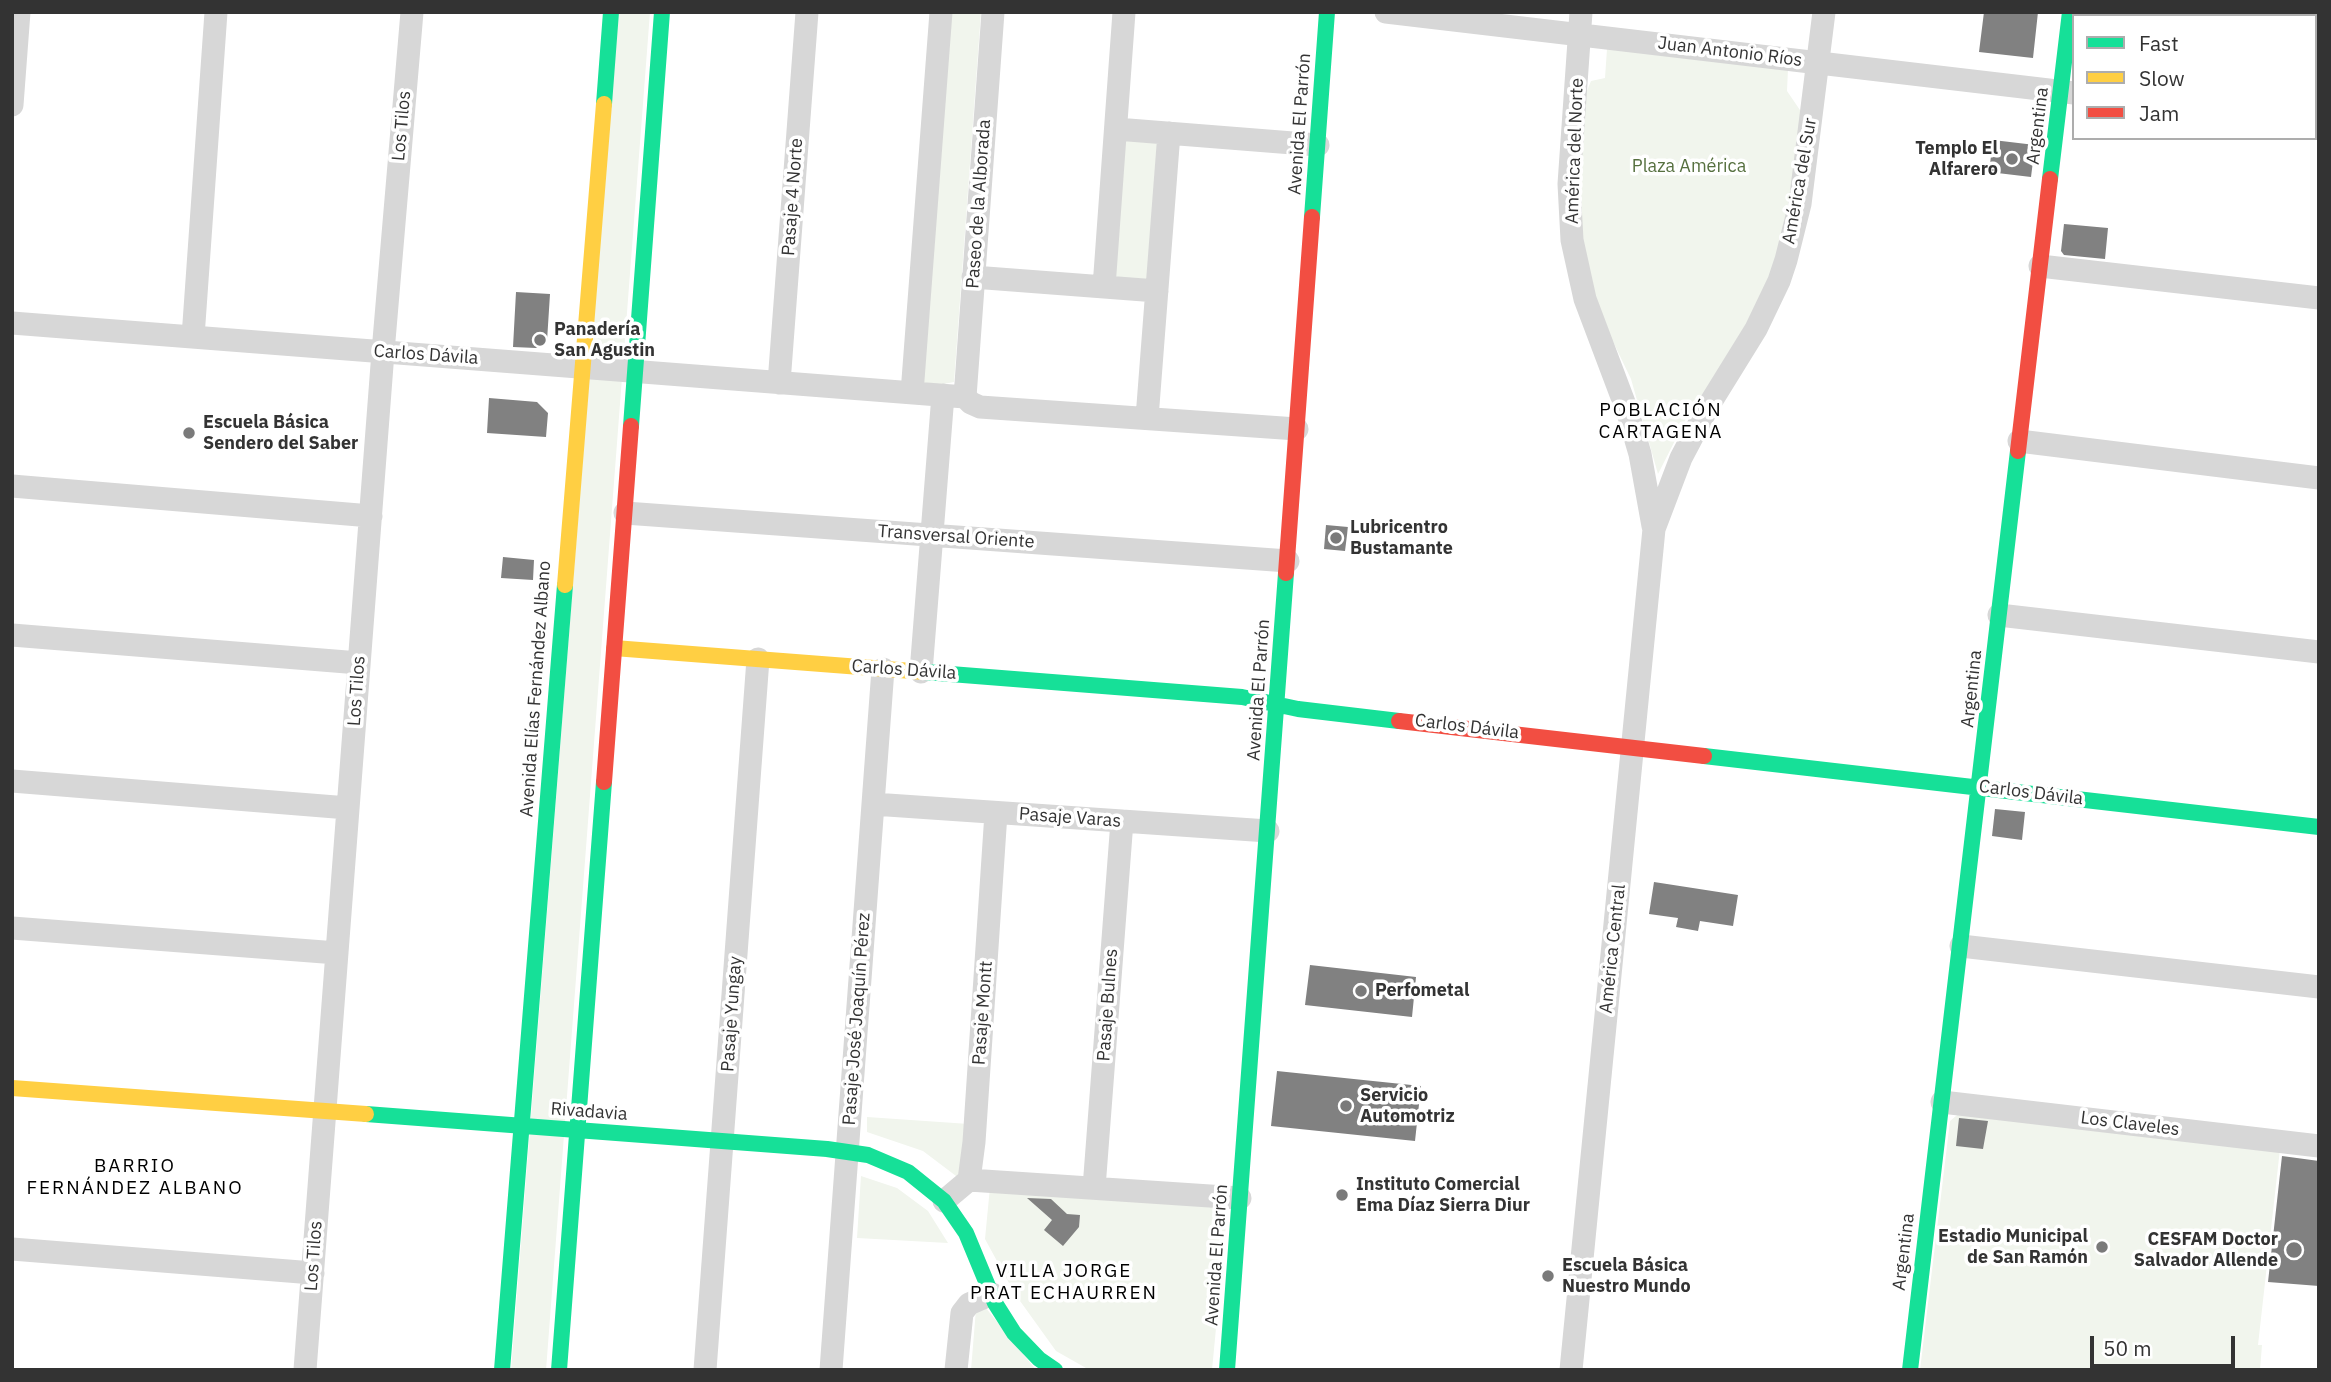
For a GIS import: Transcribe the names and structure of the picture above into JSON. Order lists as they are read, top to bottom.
{
  "streets": {
    "street": [
      "Juan Antonio Ríos",
      "Avenida El Parrón",
      "Los Tilos",
      "Argentina",
      "América del Norte",
      "América del Sur",
      "Pasaje 4 Norte",
      "Paseo de la Alborada",
      "Carlos Dávila",
      "Transversal Oriente",
      "Avenida Elías Fernández Albano",
      "Pasaje Varas",
      "América Central",
      "Pasaje Bulnes",
      "Pasaje Montt",
      "Pasaje Yungay",
      "Pasaje José Joaquín Pérez",
      "Rivadavia",
      "Los Claveles"
    ]
  },
  "crossings": [
    ["Juan Antonio Ríos", "Argentina"],
    ["Juan Antonio Ríos", "América del Norte"],
    ["Juan Antonio Ríos", "América del Sur"],
    ["Avenida El Parrón", "Carlos Dávila"],
    ["Avenida El Parrón", "Transversal Oriente"],
    ["Avenida El Parrón", "Pasaje Varas"],
    ["Los Tilos", "Carlos Dávila"],
    ["Los Tilos", "Rivadavia"],
    ["Argentina", "Carlos Dávila"],
    ["Argentina", "Los Claveles"],
    ["América del Norte", "América del Sur"],
    ["América del Norte", "América Central"],
    ["América del Sur", "América Central"],
    ["Pasaje 4 Norte", "Carlos Dávila"],
    ["Paseo de la Alborada", "Carlos Dávila"],
    ["Paseo de la Alborada", "Transversal Oriente"],
    ["Carlos Dávila", "Avenida Elías Fernández Albano"],
    ["Carlos Dávila", "América Central"],
    ["Carlos Dávila", "Pasaje Yungay"],
    ["Carlos Dávila", "Pasaje José Joaquín Pérez"],
    ["Avenida Elías Fernández Albano", "Rivadavia"],
    ["Pasaje Varas", "Pasaje Bulnes"],
    ["Pasaje Varas", "Pasaje Montt"],
    ["Pasaje Varas", "Pasaje José Joaquín Pérez"],
    ["Pasaje Yungay", "Rivadavia"],
    ["Pasaje José Joaquín Pérez", "Rivadavia"]
  ],
  "districts": ["POBLACIÓN CARTAGENA", "BARRIO FERNÁNDEZ ALBANO", "VILLA JORGE PRAT ECHAURREN"],
  "parks": ["Plaza América"],
  "places": [
    "Templo El Alfarero",
    "Panadería San Agustin",
    "Escuela Básica Sendero del Saber",
    "Lubricentro Bustamante",
    "Perfometal",
    "Servicio Automotriz",
    "Instituto Comercial Ema Díaz Sierra Diur",
    "Estadio Municipal de San Ramón",
    "CESFAM Doctor Salvador Allende",
    "Escuela Básica Nuestro Mundo"
  ],
  "legend": ["Fast", "Slow", "Jam"],
  "scale_bar": "50 m"
}
